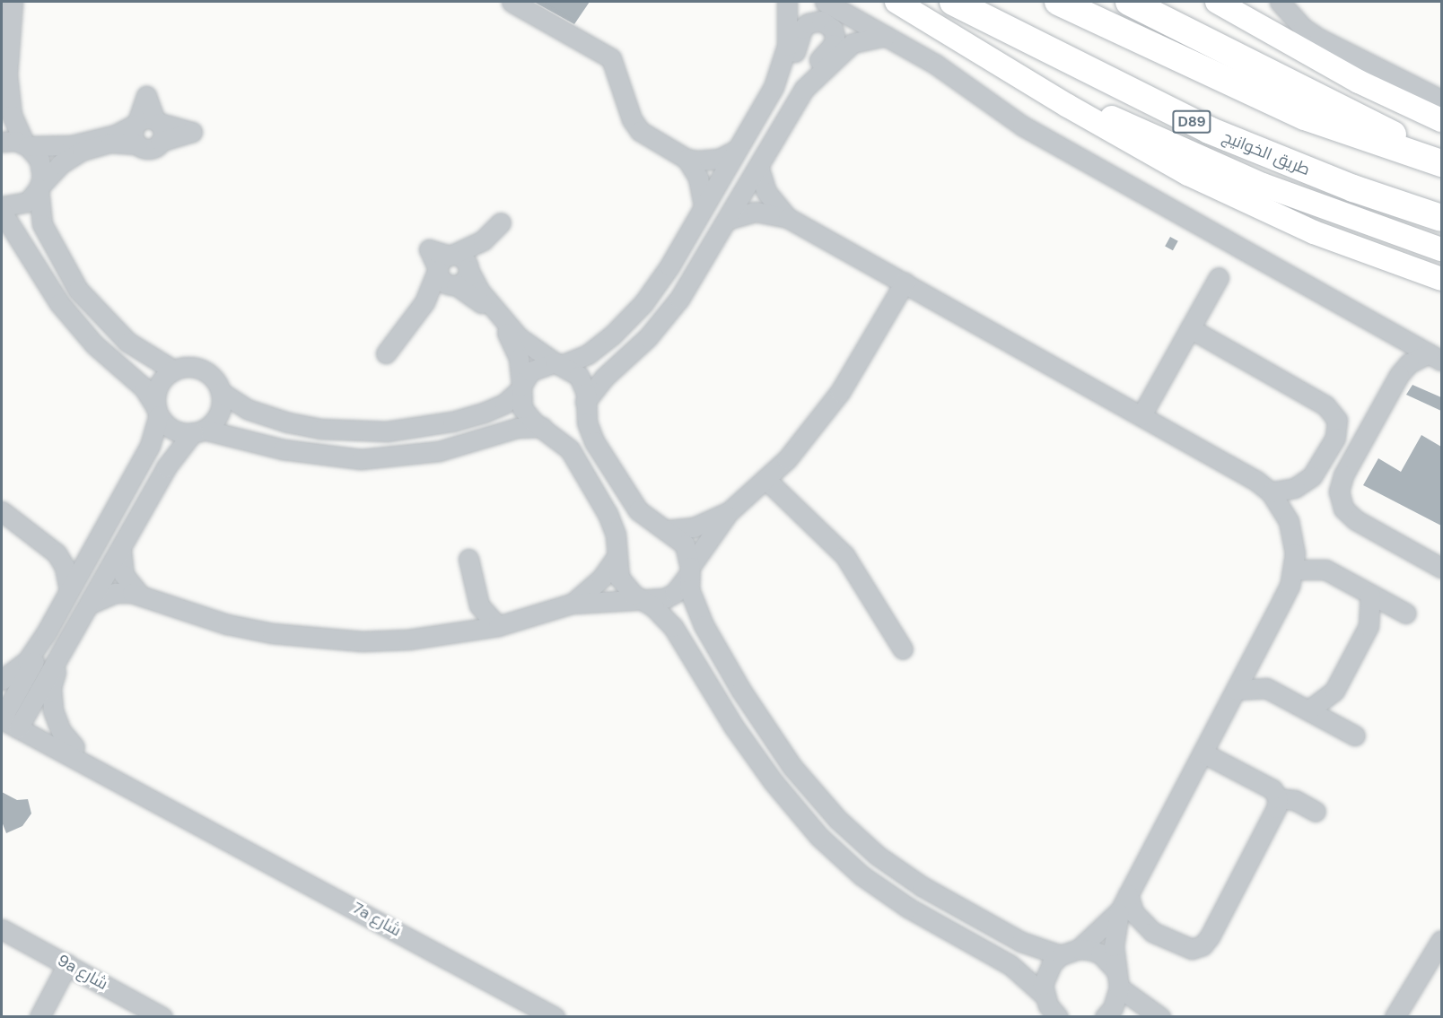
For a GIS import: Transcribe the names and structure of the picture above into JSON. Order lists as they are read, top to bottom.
{
  "streets": {
    "highway": ["D89", "طريق الخوانيج"],
    "street": ["7a شارع", "9a شارع"]
  }
}
